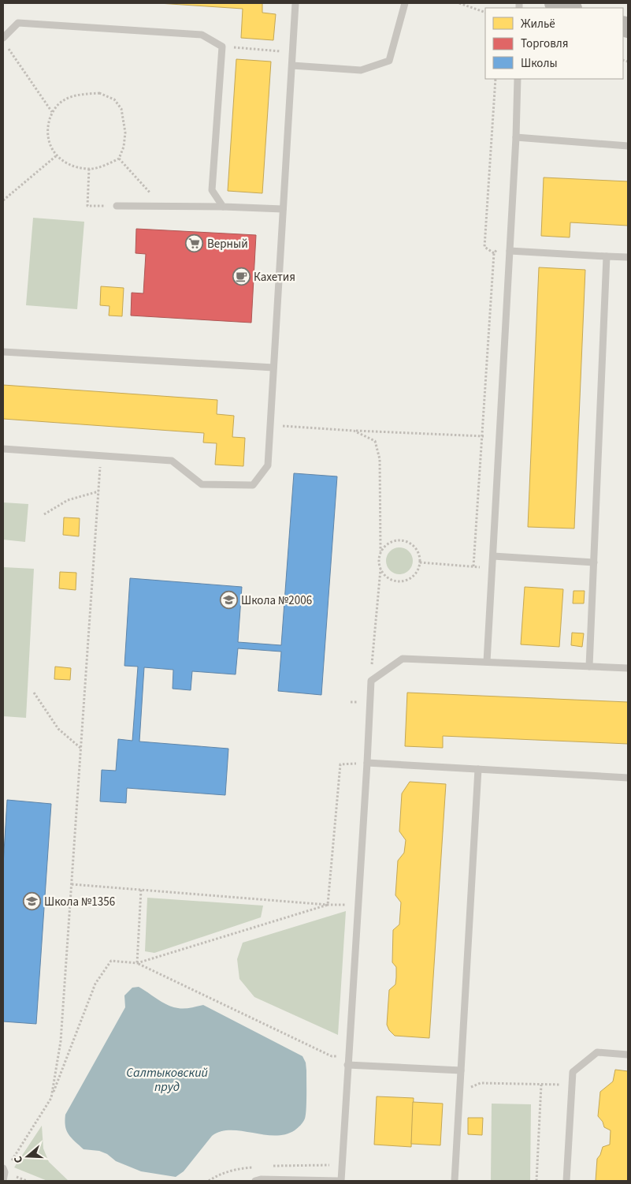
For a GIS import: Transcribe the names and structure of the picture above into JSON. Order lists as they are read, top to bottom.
{
  "water": ["Салтыковский пруд"],
  "places": {
    "supermarket": ["Верный"],
    "cafe": ["Кахетия"],
    "school or university": ["Школа №2006", "Школа №1356"]
  },
  "legend": ["Жильё", "Торговля", "Школы"],
  "north": "left"
}
